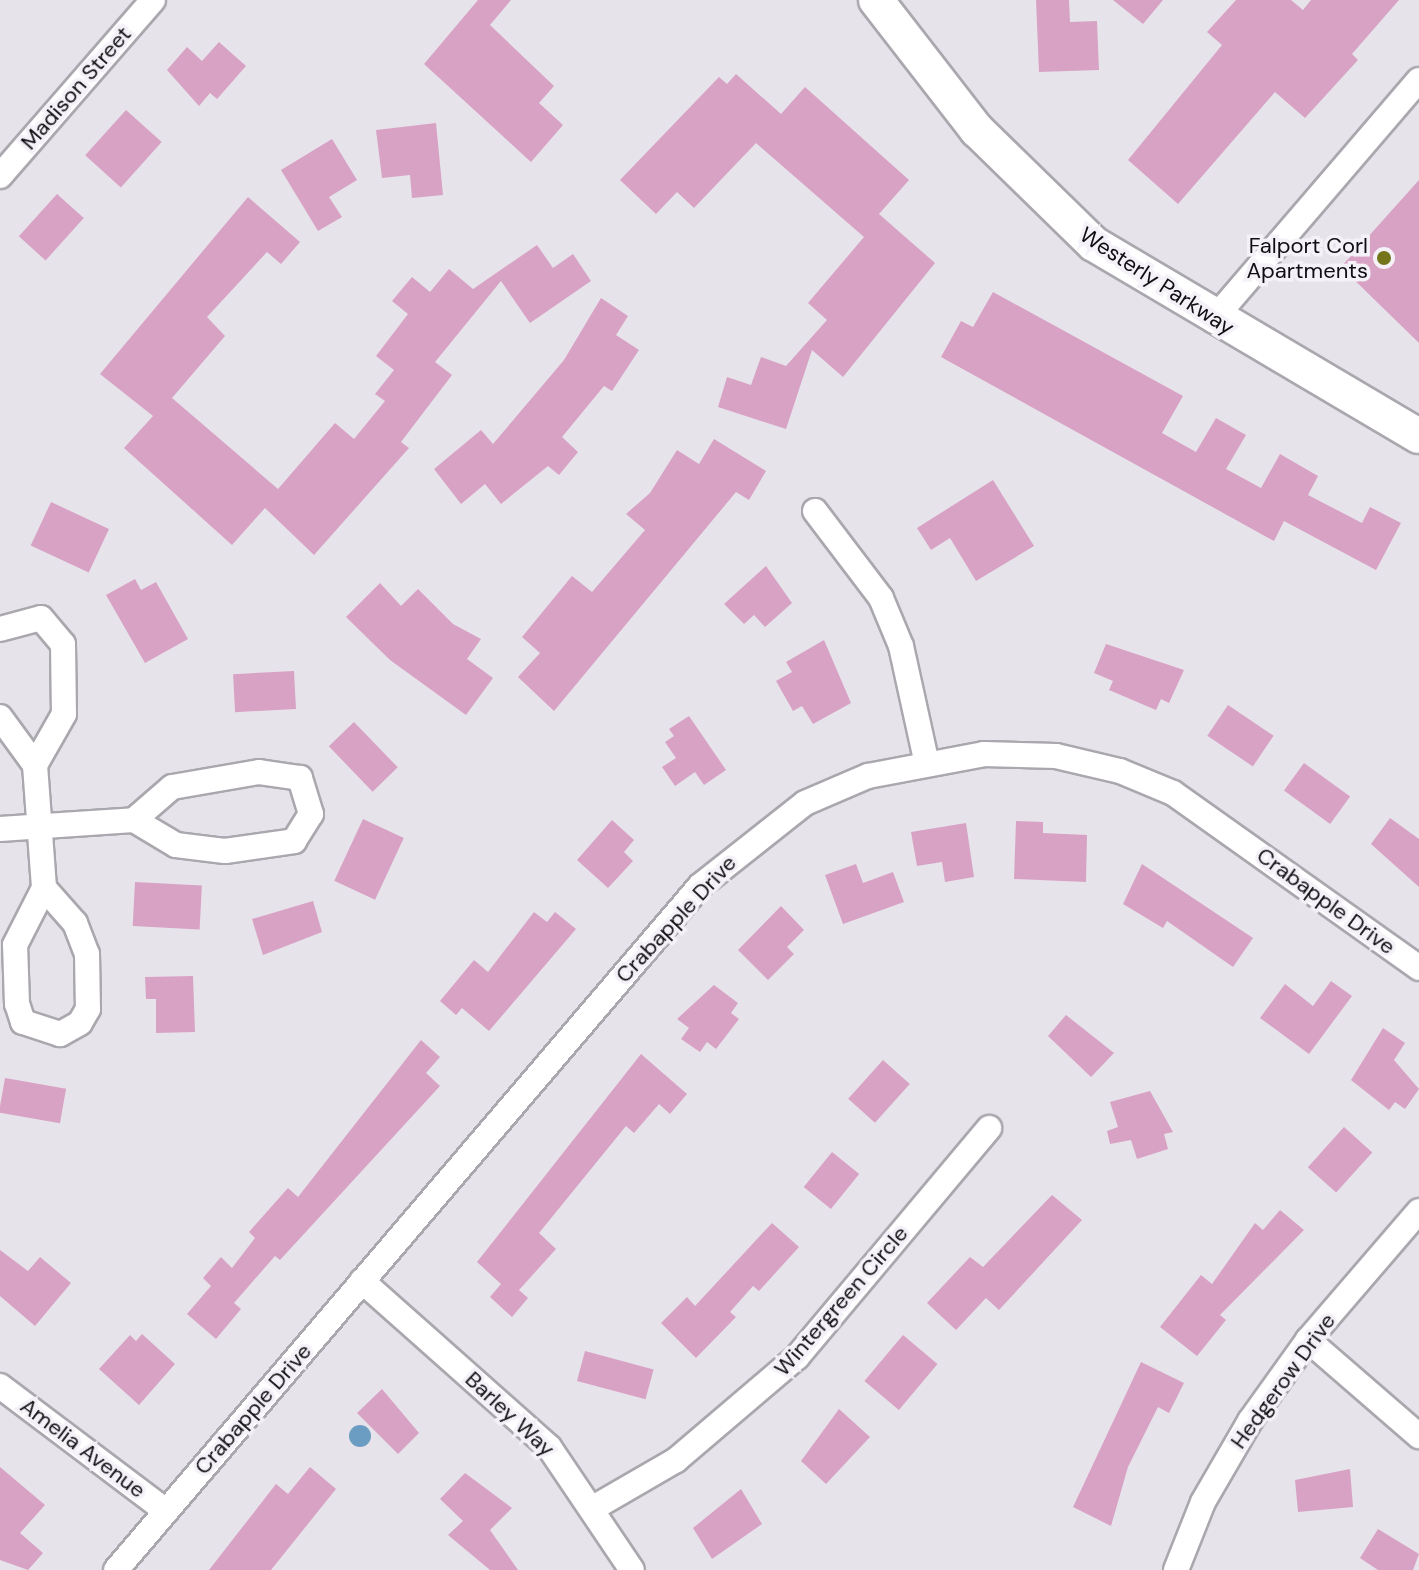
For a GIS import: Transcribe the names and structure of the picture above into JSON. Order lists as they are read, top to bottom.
{
  "streets": {
    "main road": ["Westerly Parkway"],
    "street": [
      "Madison Street",
      "Crabapple Drive",
      "Wintergreen Circle",
      "Hedgerow Drive",
      "Barley Way",
      "Amelia Avenue"
    ]
  },
  "crossings": [
    ["Crabapple Drive", "Barley Way"],
    ["Crabapple Drive", "Amelia Avenue"],
    ["Wintergreen Circle", "Barley Way"]
  ],
  "places": ["Falport Corl Apartments"]
}
